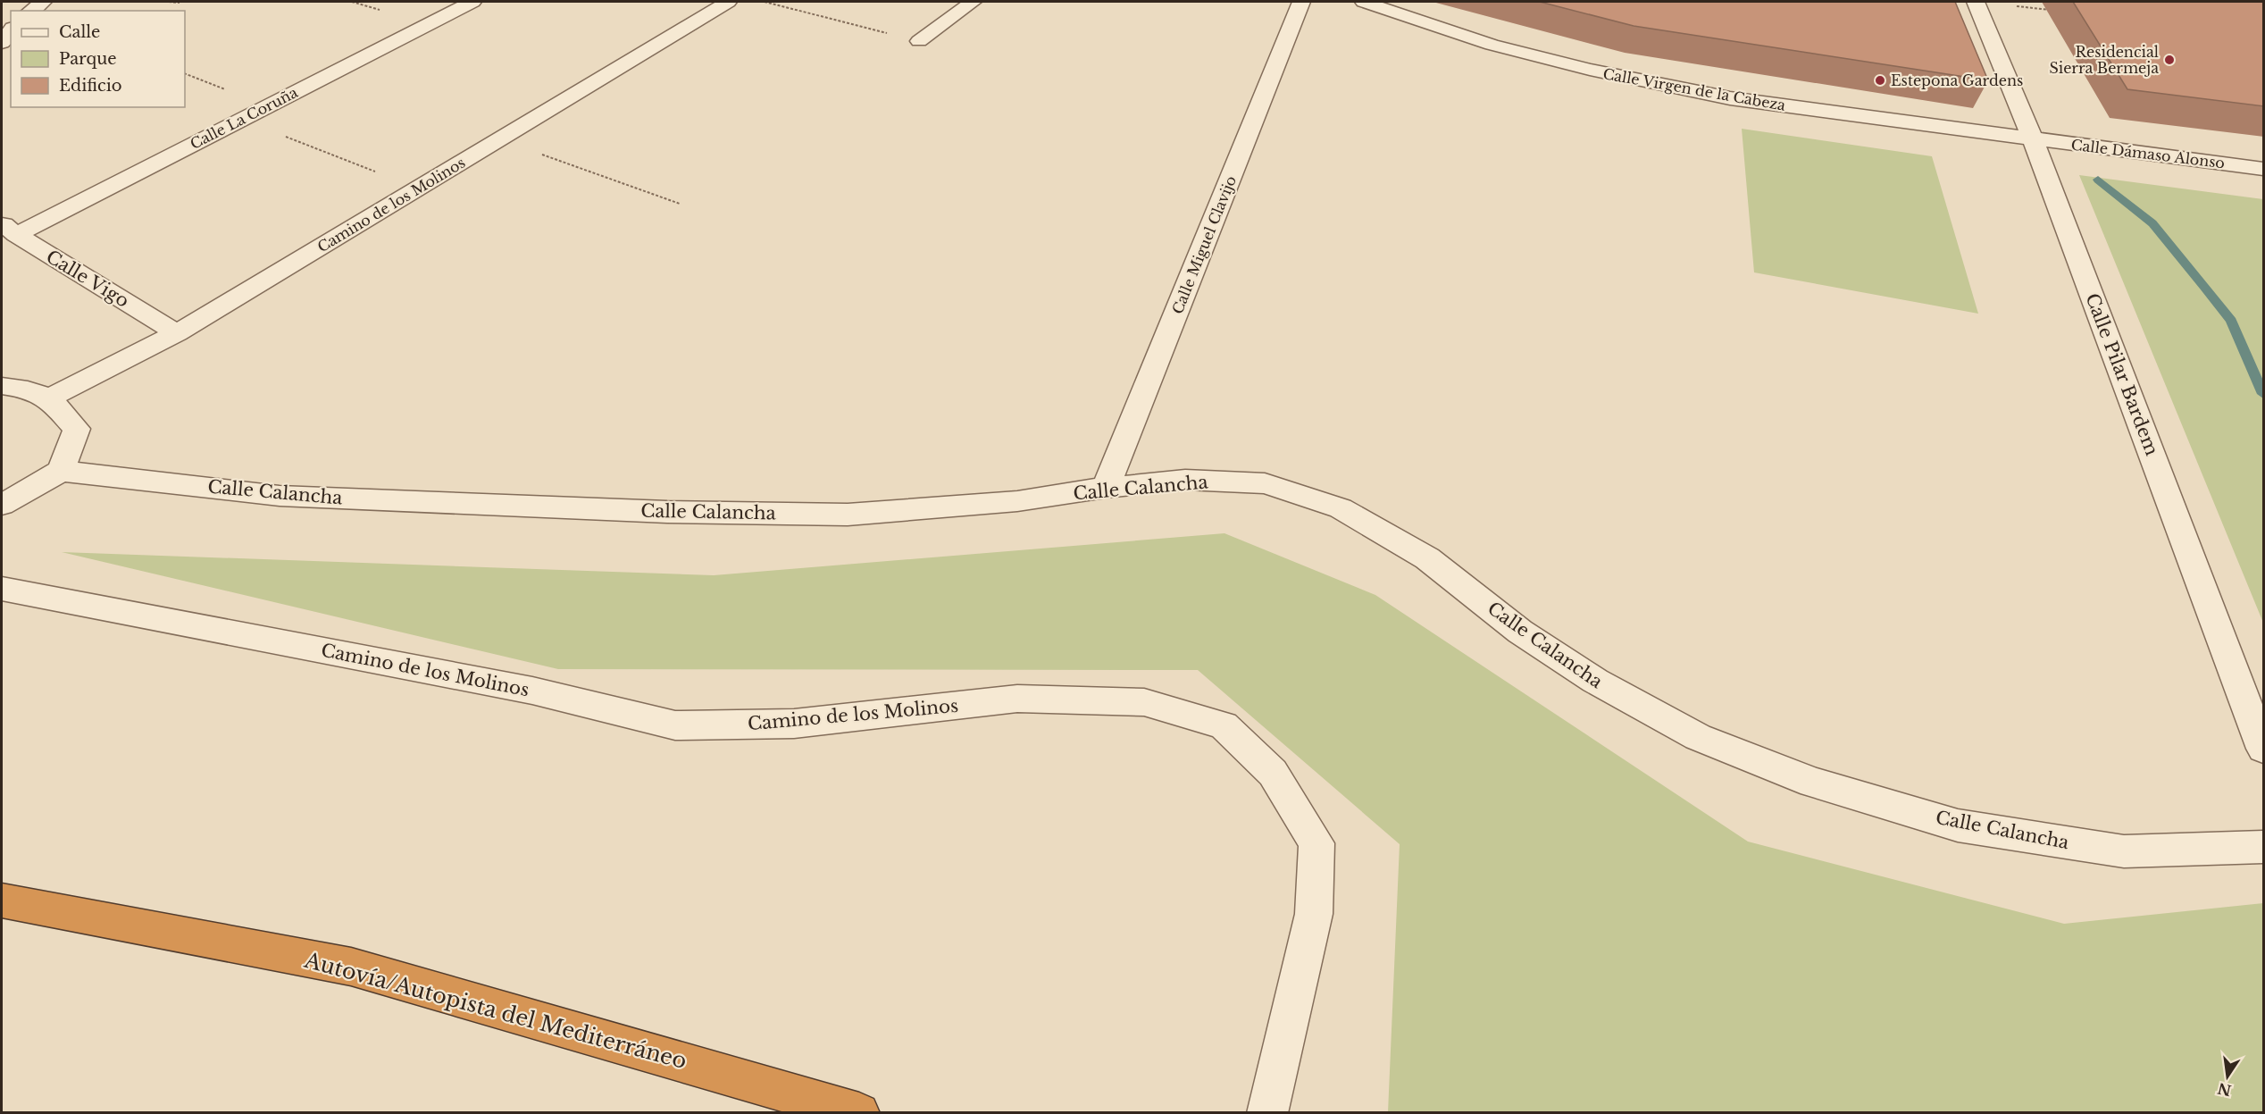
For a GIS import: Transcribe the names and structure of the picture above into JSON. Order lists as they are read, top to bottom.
{
  "streets": {
    "highway": ["Autovía/Autopista del Mediterráneo"],
    "street": [
      "Calle Virgen de la Cabeza",
      "Calle La Coruña",
      "Calle Dámaso Alonso",
      "Camino de los Molinos",
      "Calle Miguel Clavijo",
      "Calle Vigo",
      "Calle Pilar Bardem",
      "Calle Calancha"
    ]
  },
  "crossings": [
    ["Calle Virgen de la Cabeza", "Calle Dámaso Alonso"],
    ["Calle Virgen de la Cabeza", "Calle Pilar Bardem"],
    ["Calle La Coruña", "Calle Vigo"],
    ["Calle Dámaso Alonso", "Calle Pilar Bardem"],
    ["Camino de los Molinos", "Calle Vigo"],
    ["Calle Miguel Clavijo", "Calle Calancha"]
  ],
  "places": ["Residencial Sierra Bermeja", "Estepona Gardens"],
  "legend": ["Calle", "Parque", "Edificio"],
  "north": "bottom"
}
